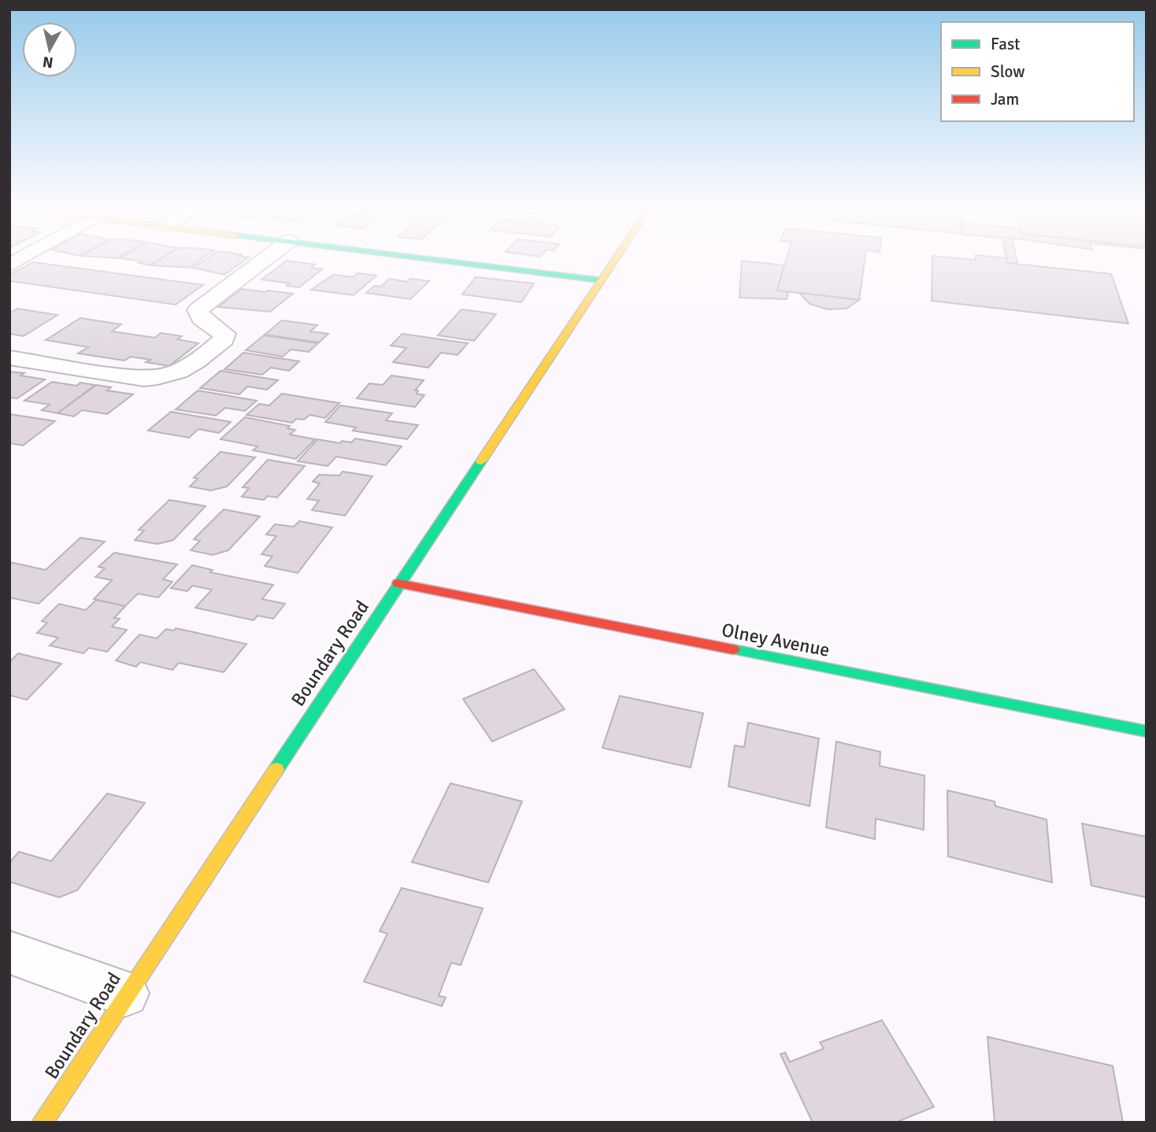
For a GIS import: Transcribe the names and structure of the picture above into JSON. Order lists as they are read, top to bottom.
{
  "streets": {
    "street": ["Olney Avenue", "Boundary Road"]
  },
  "crossings": [
    ["Olney Avenue", "Boundary Road"]
  ],
  "legend": ["Fast", "Slow", "Jam"],
  "north": "bottom"
}
